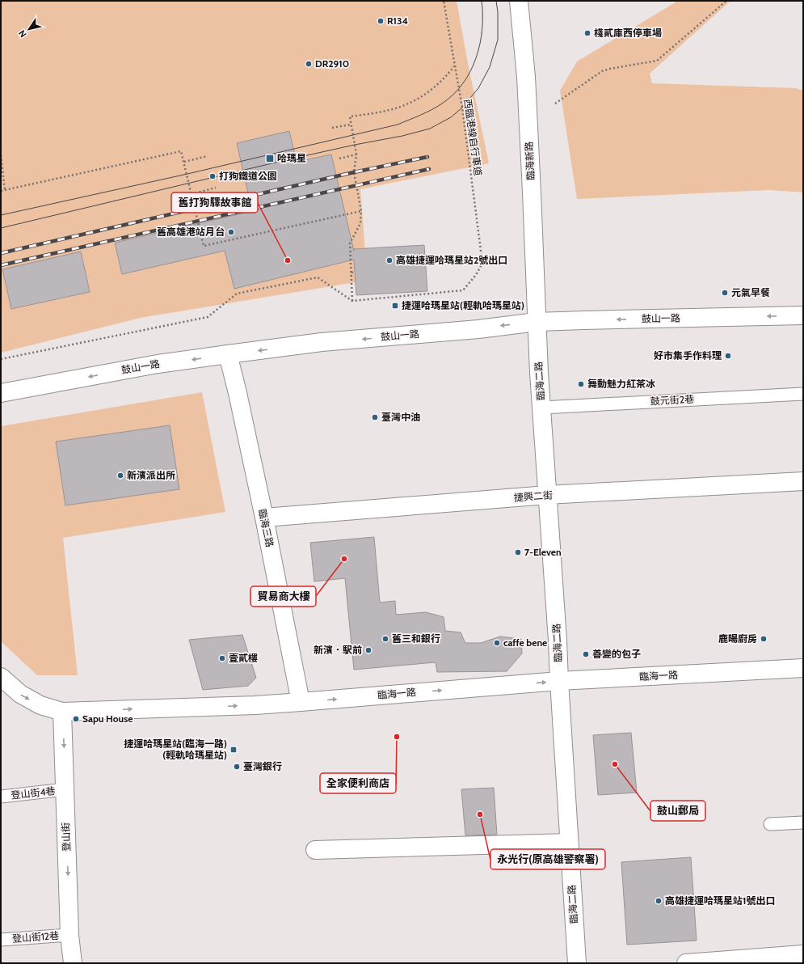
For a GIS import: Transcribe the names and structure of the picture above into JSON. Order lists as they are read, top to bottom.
{
  "streets": {
    "street": [
      "臨海新路",
      "鼓山一路",
      "臨海二路",
      "捷興二街",
      "臨海三路",
      "臨海一路",
      "登山街"
    ],
    "lane": ["鼓元街2巷", "登山街4巷", "登山街12巷"],
    "path": ["西臨港線自行車道"]
  },
  "crossings": [
    ["臨海新路", "鼓山一路"],
    ["臨海新路", "臨海二路"],
    ["鼓山一路", "臨海二路"],
    ["鼓山一路", "臨海三路"],
    ["臨海二路", "鼓元街2巷"],
    ["臨海二路", "捷興二街"],
    ["臨海二路", "臨海一路"],
    ["捷興二街", "臨海三路"],
    ["臨海三路", "臨海一路"],
    ["臨海一路", "登山街"],
    ["登山街4巷", "登山街"],
    ["登山街", "登山街12巷"]
  ],
  "one_way": ["鼓山一路", "登山街"],
  "places": {
    "other": [
      "R134",
      "棧貳庫西停車場",
      "DR2910",
      "打狗鐵道公園",
      "舊高雄港站月台",
      "舊打狗驛故事館",
      "高雄捷運哈瑪星站2號出口",
      "元氣早餐",
      "好市集手作料理",
      "舞動魅力紅茶冰",
      "臺灣中油",
      "新濱派出所",
      "7-Eleven",
      "貿易商大樓",
      "舊三和銀行",
      "鹿暘廚房",
      "caffe bene",
      "新濱．駅前",
      "善變的包子",
      "壹貳樓",
      "Sapu House",
      "全家便利商店",
      "鼓山郵局",
      "臺灣銀行",
      "永光行(原高雄警察署)",
      "高雄捷運哈瑪星站1號出口"
    ],
    "transit": ["哈瑪星", "捷運哈瑪星站(輕軌哈瑪星站)", "捷運哈瑪星站(臨海一路) (輕軌哈瑪星站)"]
  },
  "north": "bottom left"
}
